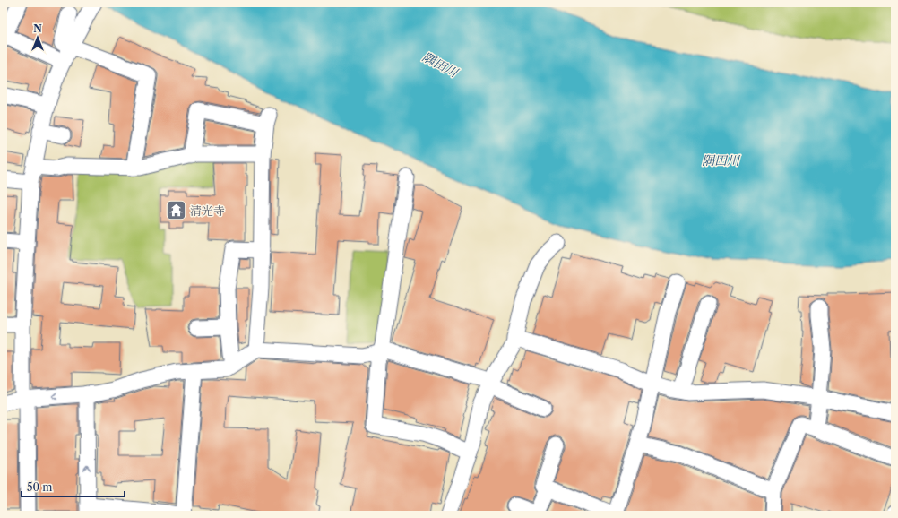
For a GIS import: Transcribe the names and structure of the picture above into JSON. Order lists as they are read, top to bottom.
{
  "water": ["隅田川"],
  "places": {
    "temple": ["清光寺"]
  },
  "scale_bar": "50 m",
  "north": "top"
}
